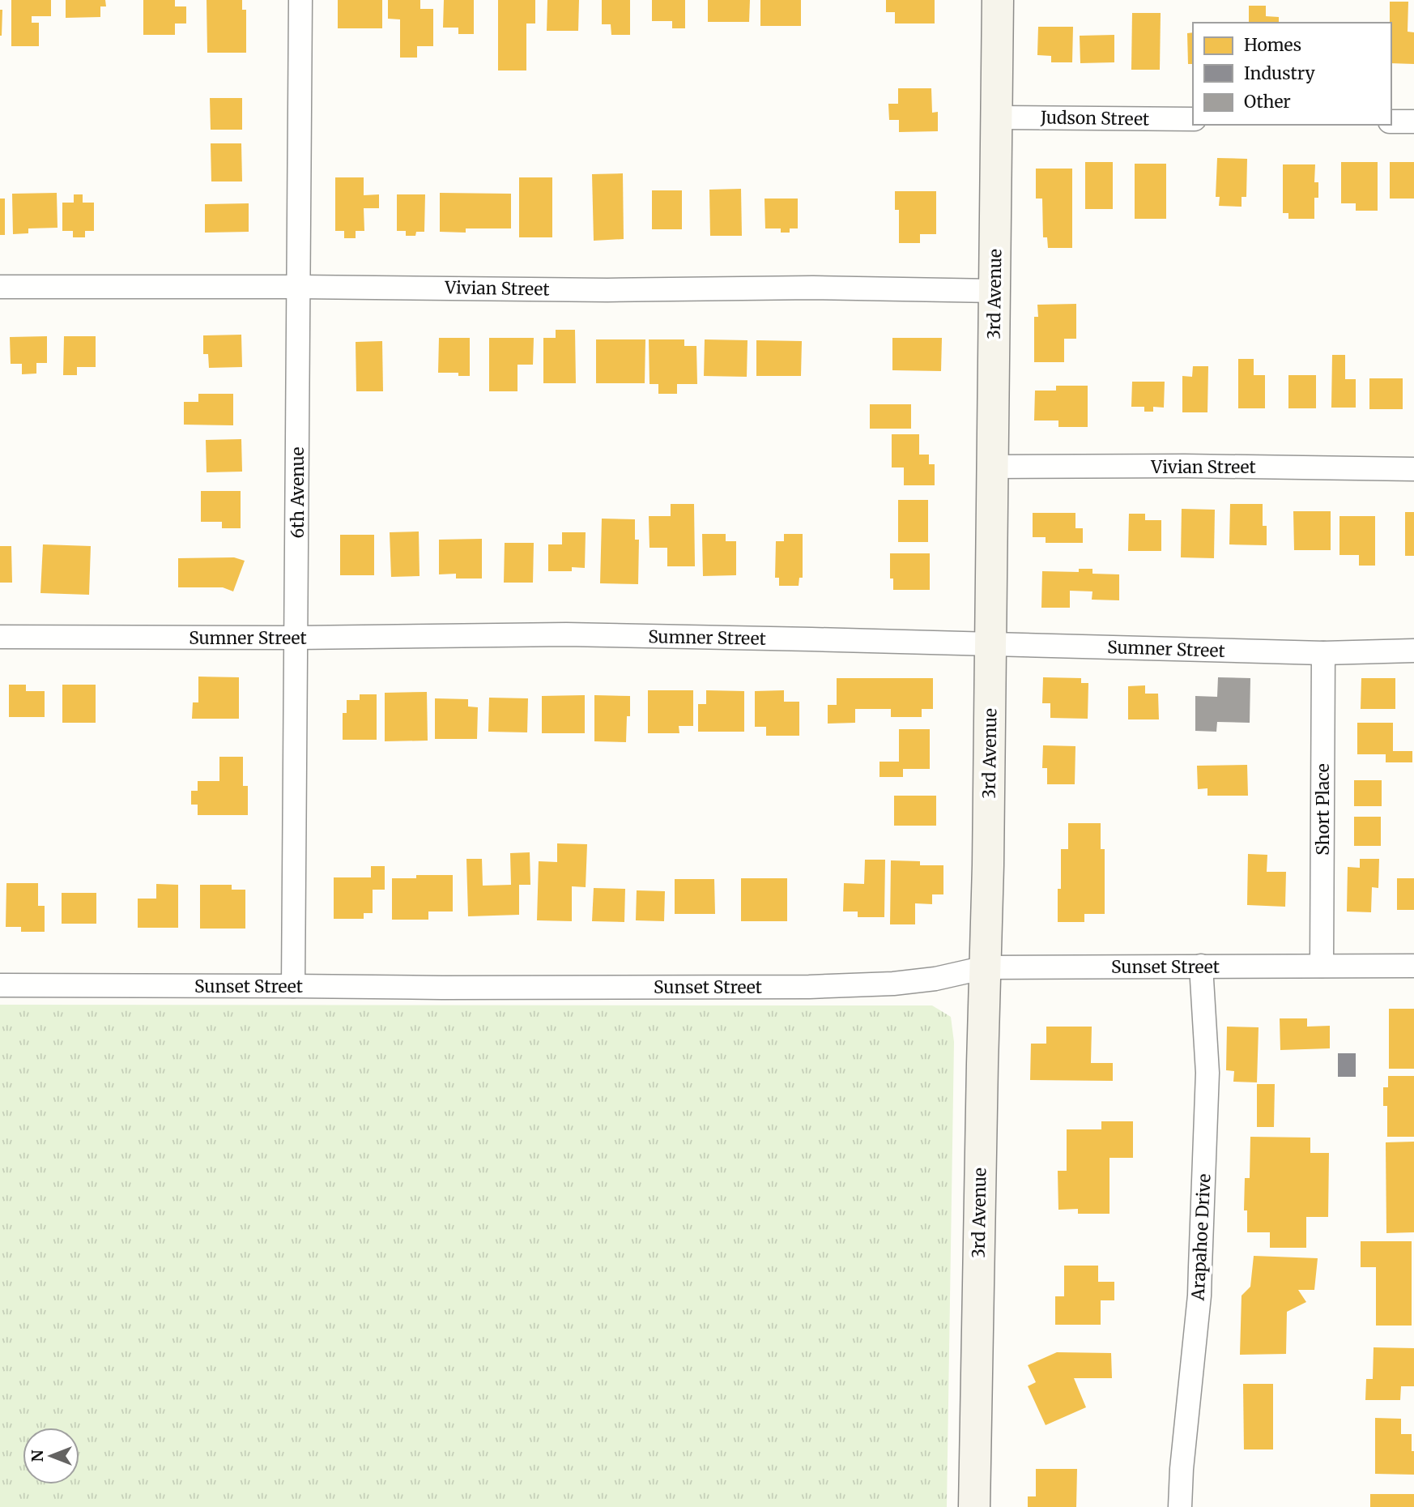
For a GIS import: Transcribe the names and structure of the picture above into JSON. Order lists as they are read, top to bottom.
{
  "streets": {
    "street": [
      "Judson Street",
      "Vivian Street",
      "3rd Avenue",
      "6th Avenue",
      "Sumner Street",
      "Short Place",
      "Sunset Street",
      "Arapahoe Drive"
    ]
  },
  "crossings": [
    ["Judson Street", "3rd Avenue"],
    ["Vivian Street", "3rd Avenue"],
    ["Vivian Street", "6th Avenue"],
    ["3rd Avenue", "Sumner Street"],
    ["3rd Avenue", "Sunset Street"],
    ["6th Avenue", "Sumner Street"],
    ["6th Avenue", "Sunset Street"],
    ["Sumner Street", "Short Place"],
    ["Short Place", "Sunset Street"],
    ["Sunset Street", "Arapahoe Drive"]
  ],
  "legend": ["Homes", "Industry", "Other"],
  "north": "left"
}
